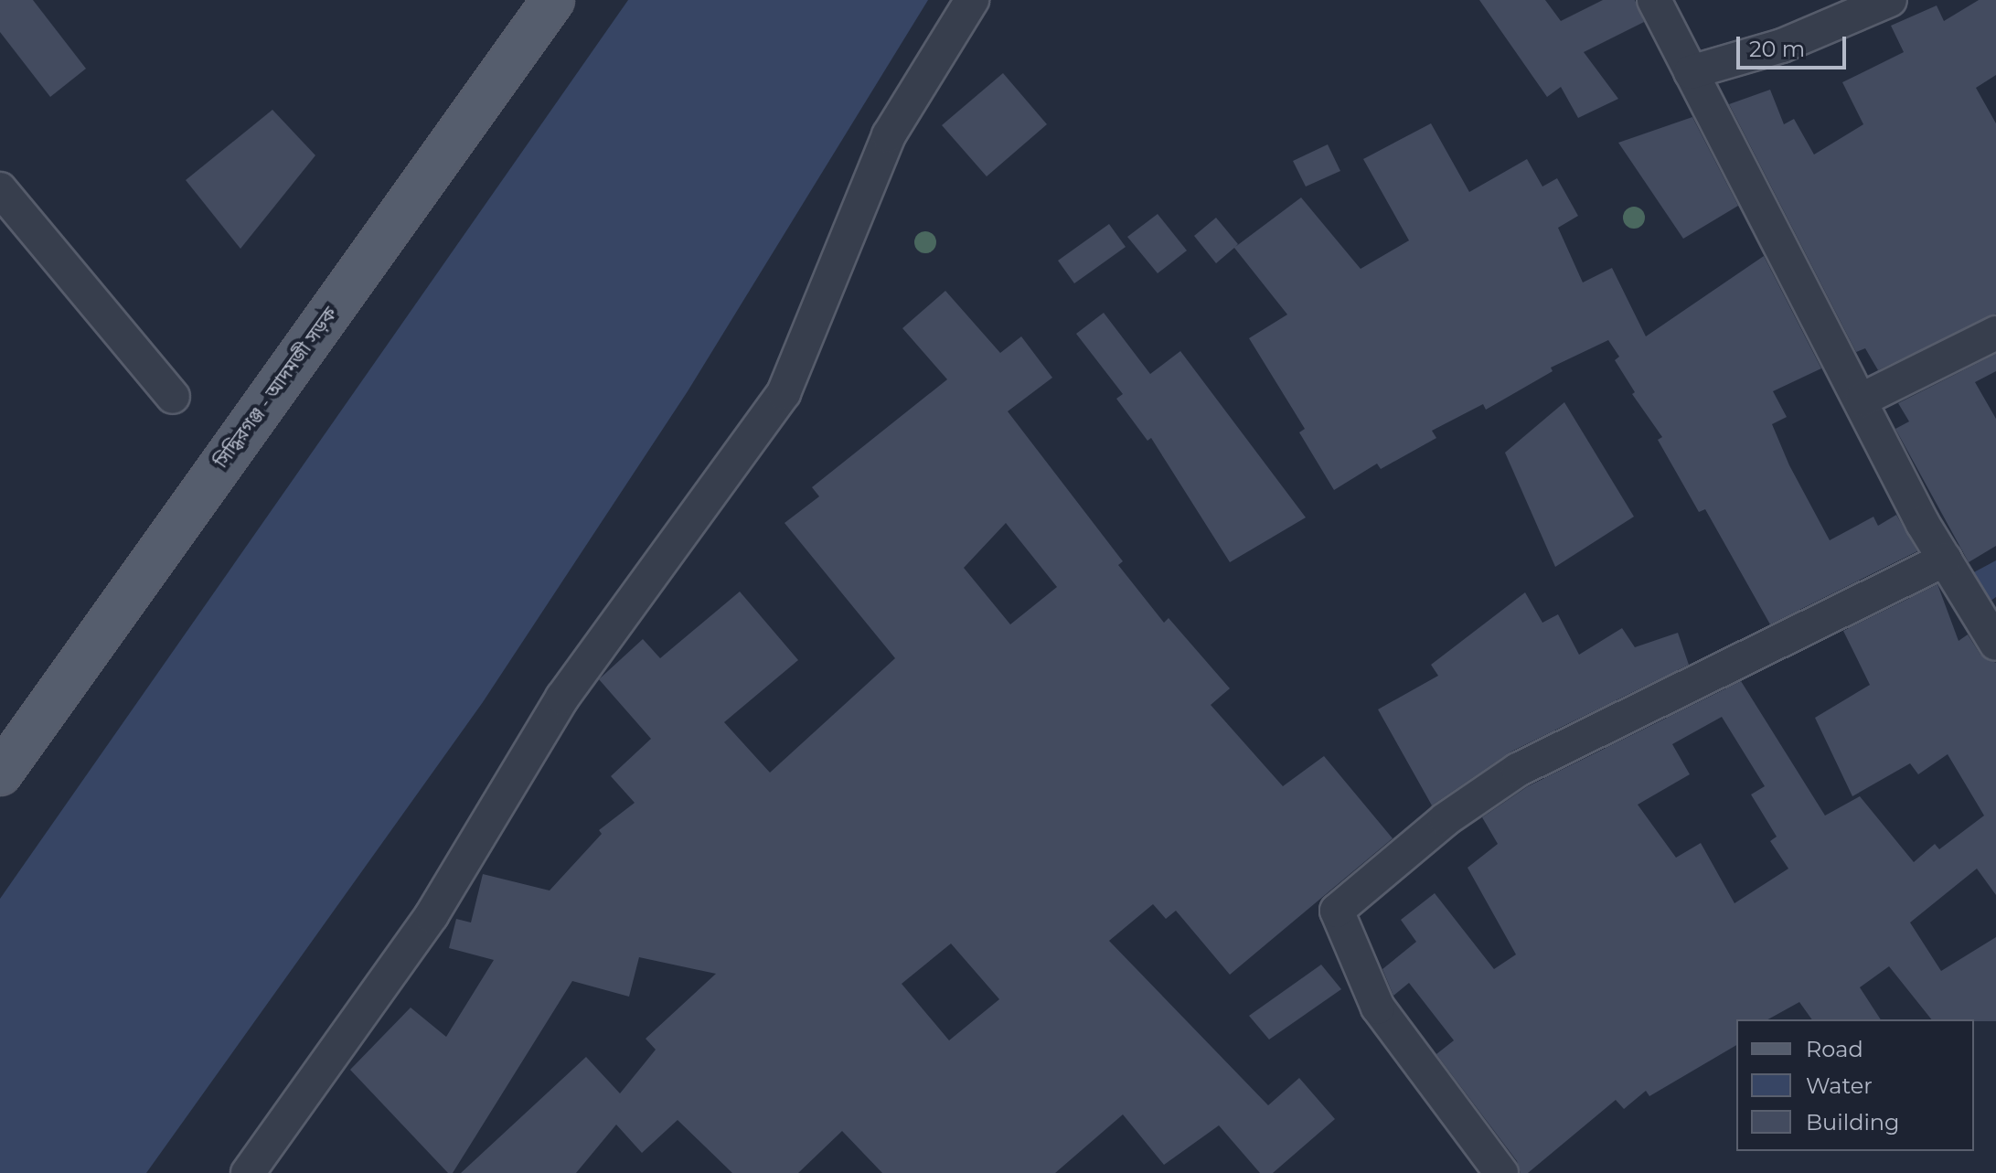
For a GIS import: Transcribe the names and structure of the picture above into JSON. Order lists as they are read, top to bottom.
{
  "streets": {
    "main road": ["সিদ্ধিরগঞ্জ - আদমজী সড়ক"]
  },
  "legend": ["Road", "Water", "Building"],
  "scale_bar": "20 m"
}
